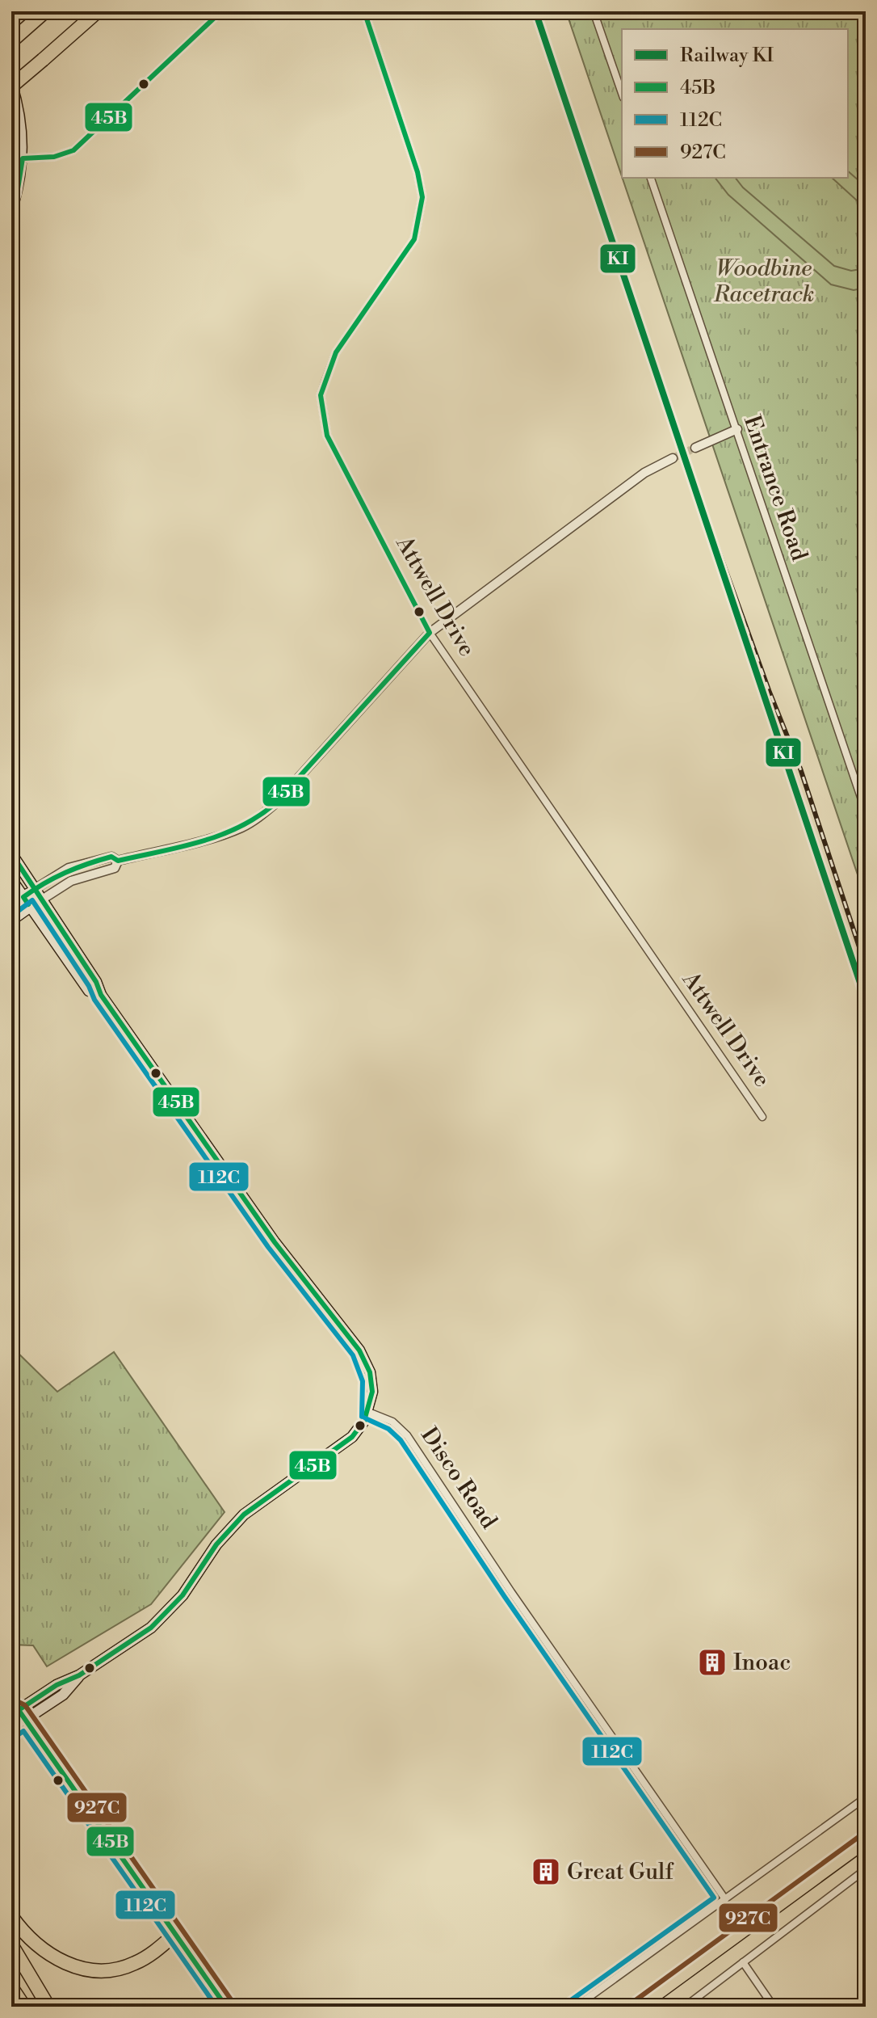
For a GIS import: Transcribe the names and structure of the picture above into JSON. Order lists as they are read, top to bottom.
{
  "streets": {
    "street": ["Entrance Road", "Attwell Drive", "Disco Road"]
  },
  "parks": ["Woodbine Racetrack"],
  "places": {
    "building": ["Inoac", "Great Gulf"]
  },
  "lines": [
    "rail line KI",
    "transit line 45B",
    "transit line 112C",
    "transit line 927C"
  ],
  "legend": [
    "Railway KI",
    "45B",
    "112C",
    "927C"
  ]
}
